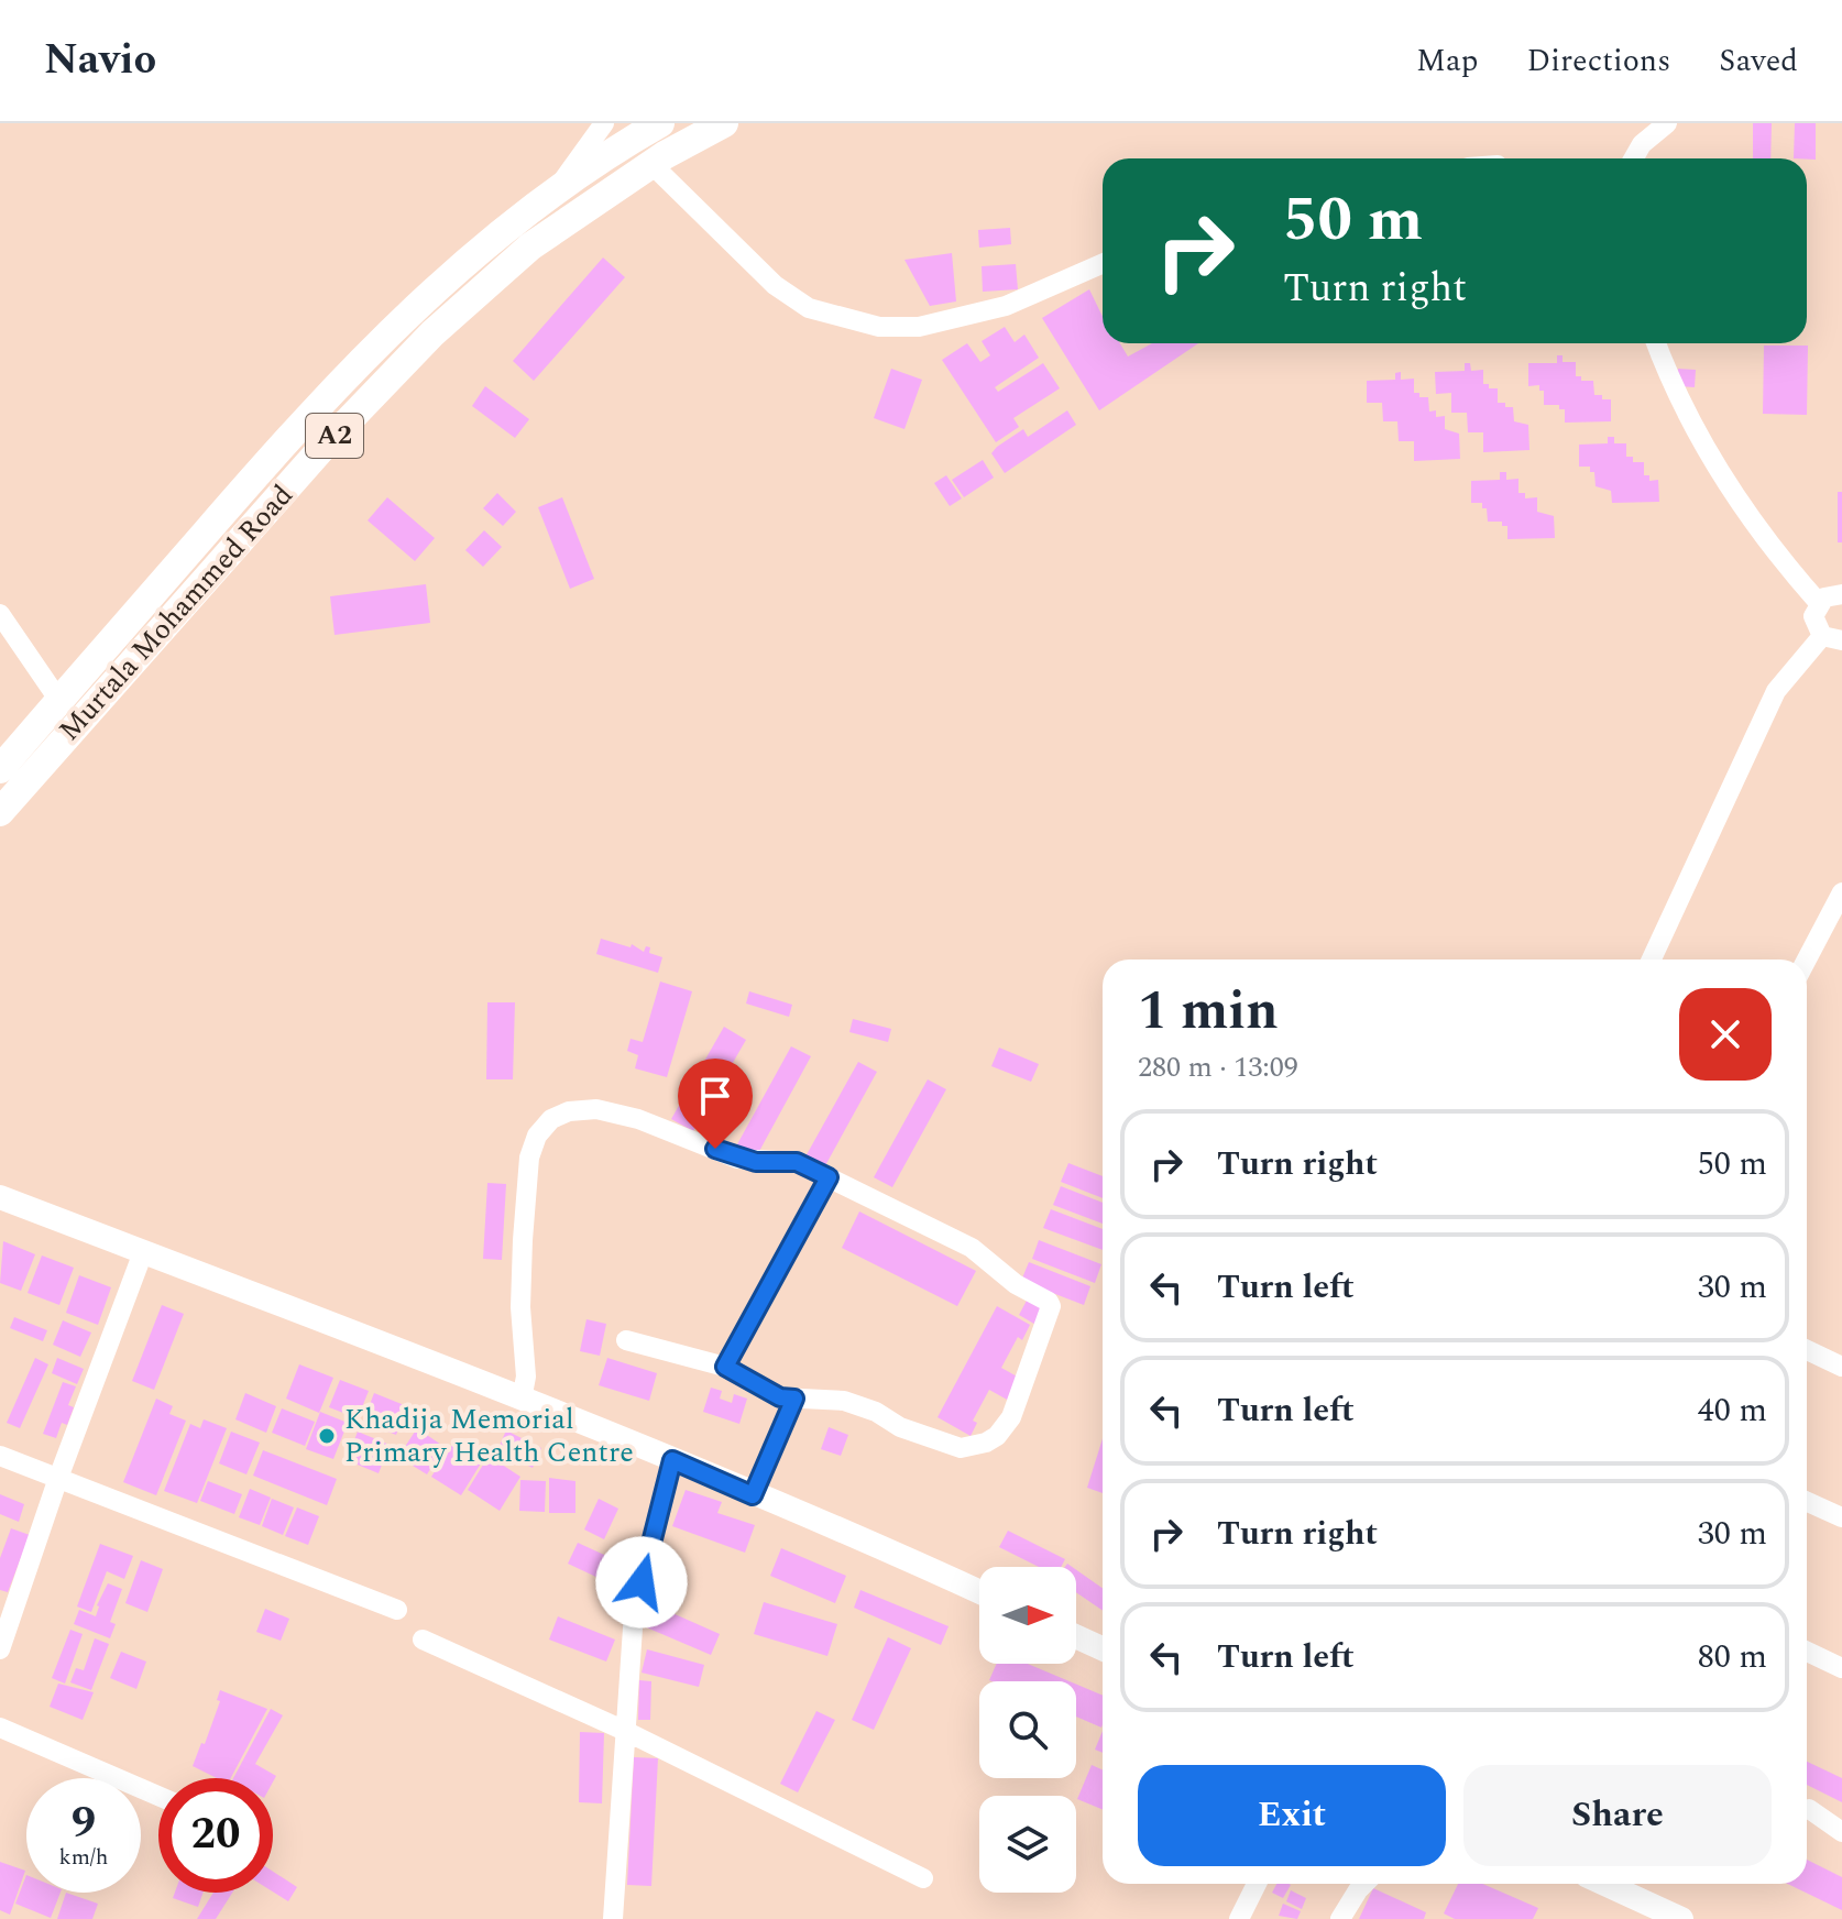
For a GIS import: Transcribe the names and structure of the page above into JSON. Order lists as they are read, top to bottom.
{
  "streets": {
    "highway": ["A2", "Murtala Mohammed Road"]
  },
  "places": ["Khadija Memorial Primary Health Centre"],
  "north": "right",
  "page": {
    "header": "Navio",
    "nav": ["Map", "Directions", "Saved"],
    "turn": ["50 m", "Turn right"],
    "heading": ["1 min", "280 m · 13:09"],
    "list": [
      {
        "name": "Turn right",
        "value": "50 m"
      },
      {
        "name": "Turn left",
        "value": "30 m"
      },
      {
        "name": "Turn left",
        "value": "40 m"
      },
      {
        "name": "Turn right",
        "value": "30 m"
      },
      {
        "name": "Turn left",
        "value": "80 m"
      }
    ],
    "buttons": ["Exit", "Share"],
    "speed": "9 km/h",
    "limit": "20"
  }
}
